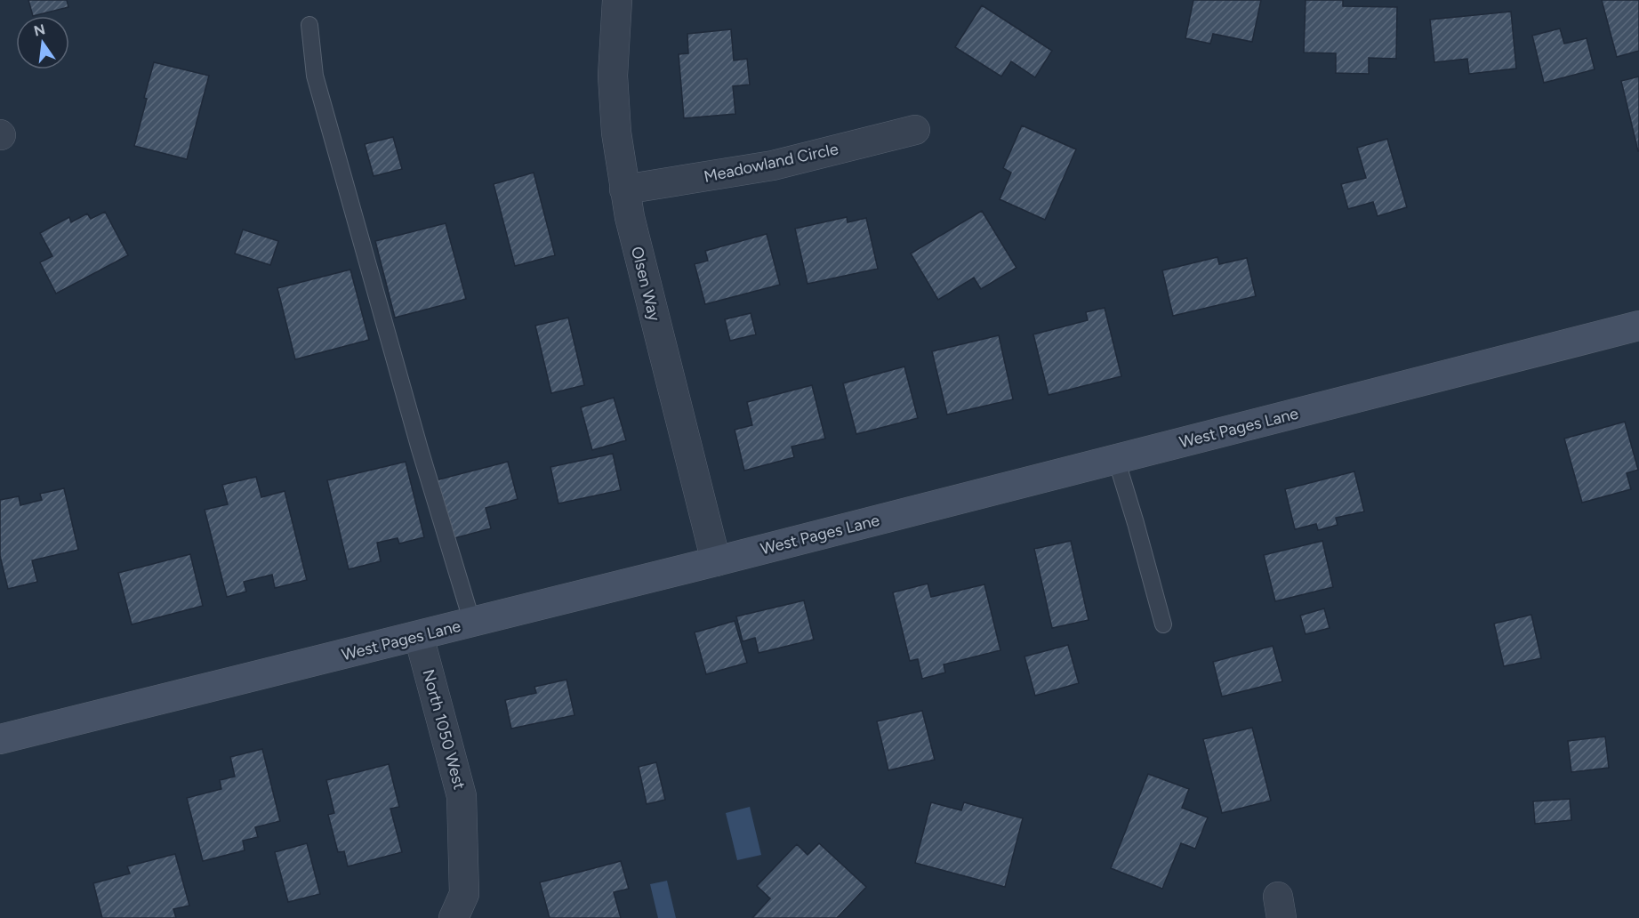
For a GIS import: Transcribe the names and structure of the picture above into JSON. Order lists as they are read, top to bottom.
{
  "streets": {
    "street": [
      "Meadowland Circle",
      "Olsen Way",
      "West Pages Lane",
      "North 1050 West"
    ]
  },
  "crossings": [
    ["Meadowland Circle", "Olsen Way"],
    ["Olsen Way", "West Pages Lane"],
    ["West Pages Lane", "North 1050 West"]
  ],
  "north": "top"
}
